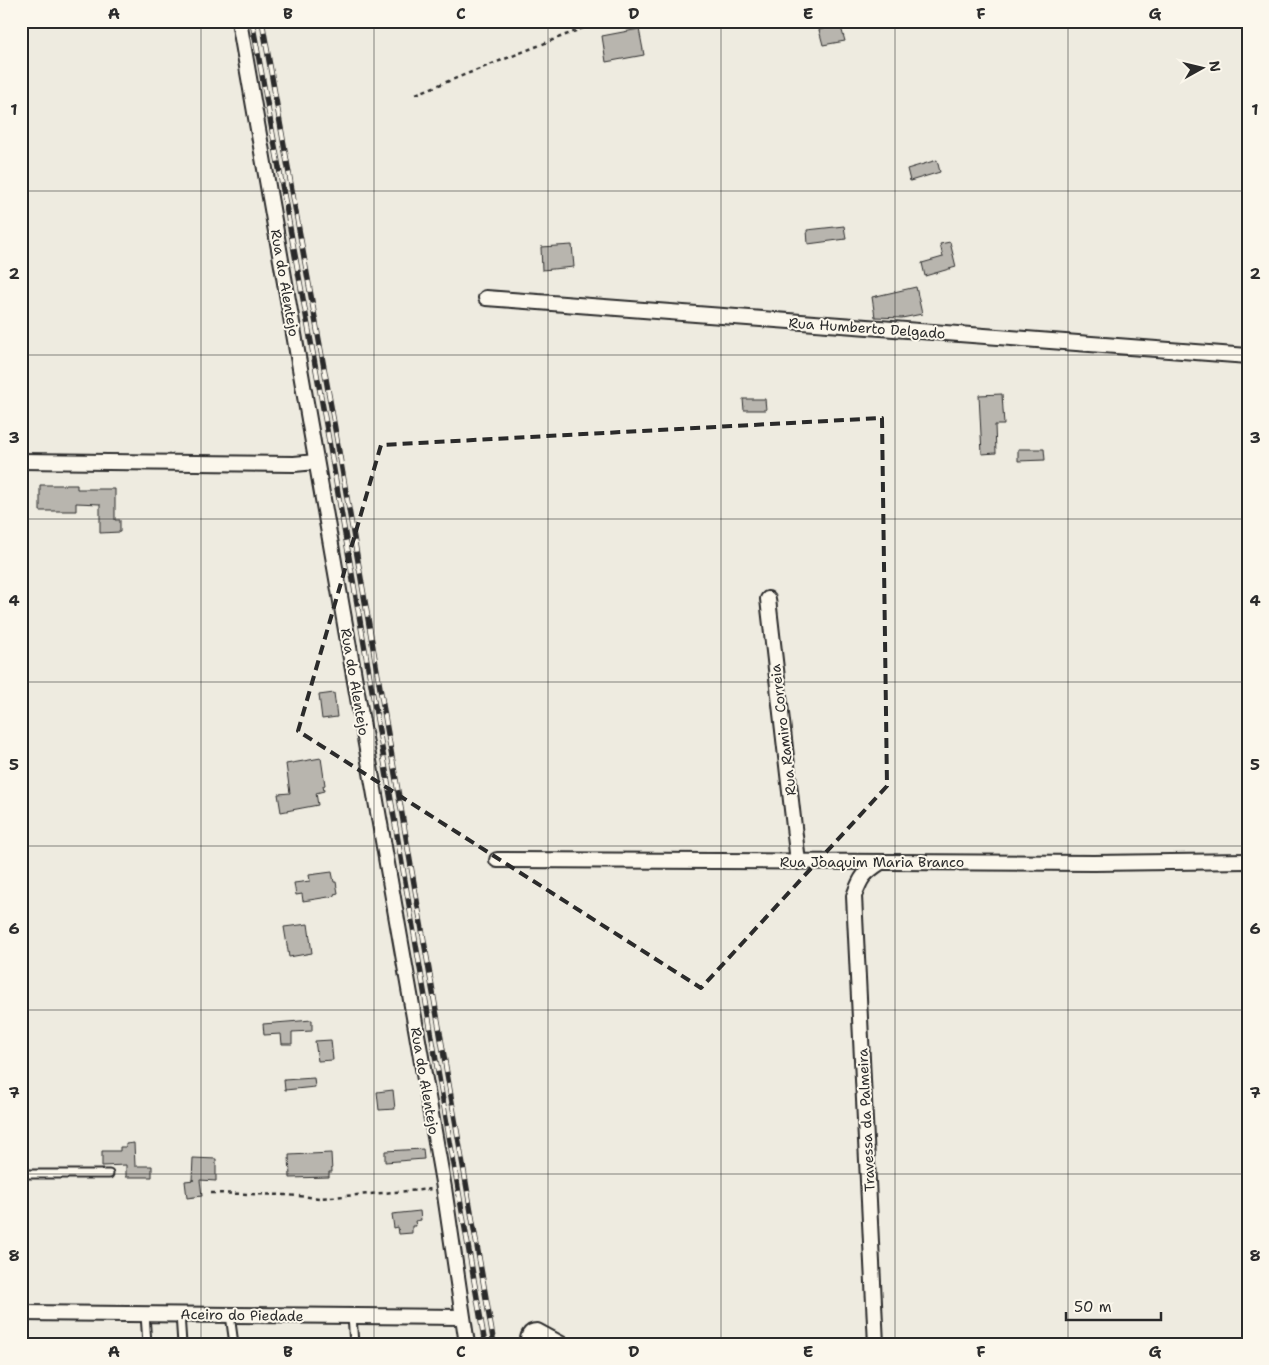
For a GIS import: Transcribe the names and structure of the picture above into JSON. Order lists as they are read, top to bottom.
{
  "streets": {
    "street": [
      "Rua do Alentejo",
      "Rua Humberto Delgado",
      "Rua Ramiro Correia",
      "Rua Joaquim Maria Branco",
      "Travessa da Palmeira",
      "Aceiro do Piedade"
    ]
  },
  "crossings": [
    ["Rua do Alentejo", "Aceiro do Piedade"],
    ["Rua Ramiro Correia", "Rua Joaquim Maria Branco"],
    ["Rua Joaquim Maria Branco", "Travessa da Palmeira"]
  ],
  "scale_bar": "50 m",
  "north": "right",
  "grid": {
    "columns": [
      "A",
      "B",
      "C",
      "D",
      "E",
      "F",
      "G"
    ],
    "rows": [
      "1",
      "2",
      "3",
      "4",
      "5",
      "6",
      "7",
      "8"
    ]
  }
}
